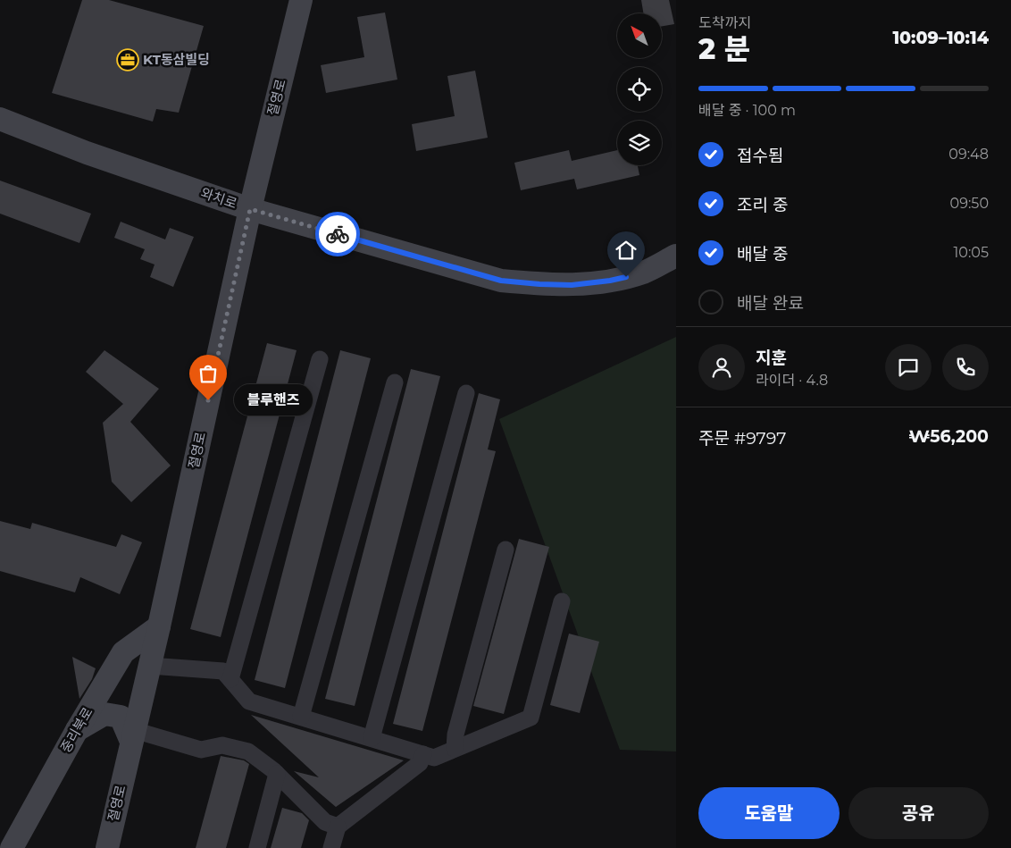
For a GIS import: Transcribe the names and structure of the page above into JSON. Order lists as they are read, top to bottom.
{
  "streets": {
    "main road": ["절영로", "와치로", "중리북로"]
  },
  "crossings": [
    ["절영로", "와치로"],
    ["절영로", "중리북로"]
  ],
  "places": {
    "office": ["KT동삼빌딩"],
    "other": ["블루핸즈"]
  },
  "north": "top left",
  "page": {
    "heading": ["2 분", "도착까지", "10:09–10:14"],
    "panel": [
      "지훈",
      "라이더 · 4.8",
      "주문 #9797",
      "₩56,200"
    ],
    "bar": "배달 중 · 100 m",
    "list": [
      ["접수됨", "09:48"],
      ["조리 중", "09:50"],
      ["배달 중", "10:05"],
      "배달 완료"
    ],
    "bubble": "블루핸즈",
    "buttons": ["도움말", "공유"]
  }
}
